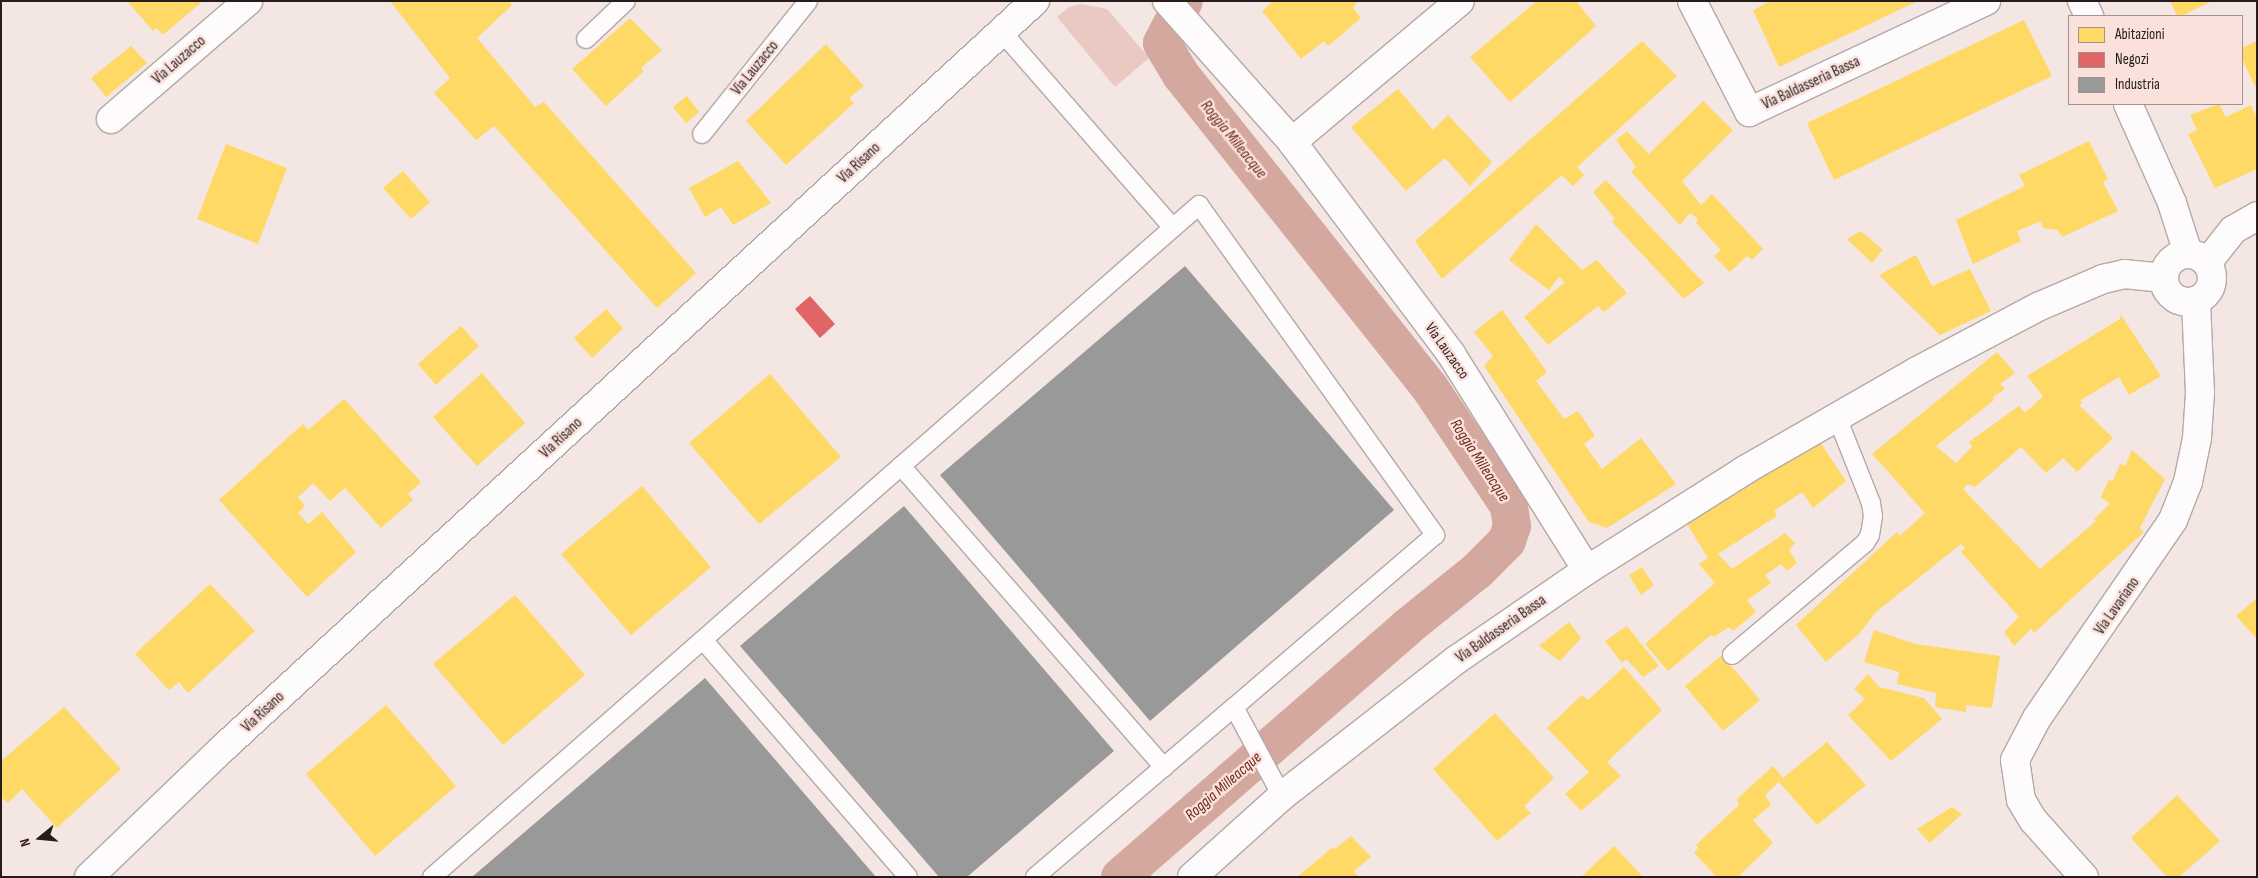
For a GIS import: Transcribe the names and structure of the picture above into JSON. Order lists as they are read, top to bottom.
{
  "streets": {
    "street": [
      "Via Lauzacco",
      "Via Baldasseria Bassa",
      "Via Risano",
      "Via Lavariano"
    ]
  },
  "crossings": [
    ["Via Lauzacco", "Via Baldasseria Bassa"],
    ["Via Baldasseria Bassa", "Via Lavariano"]
  ],
  "water": ["Roggia Milleacque"],
  "legend": ["Abitazioni", "Negozi", "Industria"],
  "north": "left"
}
